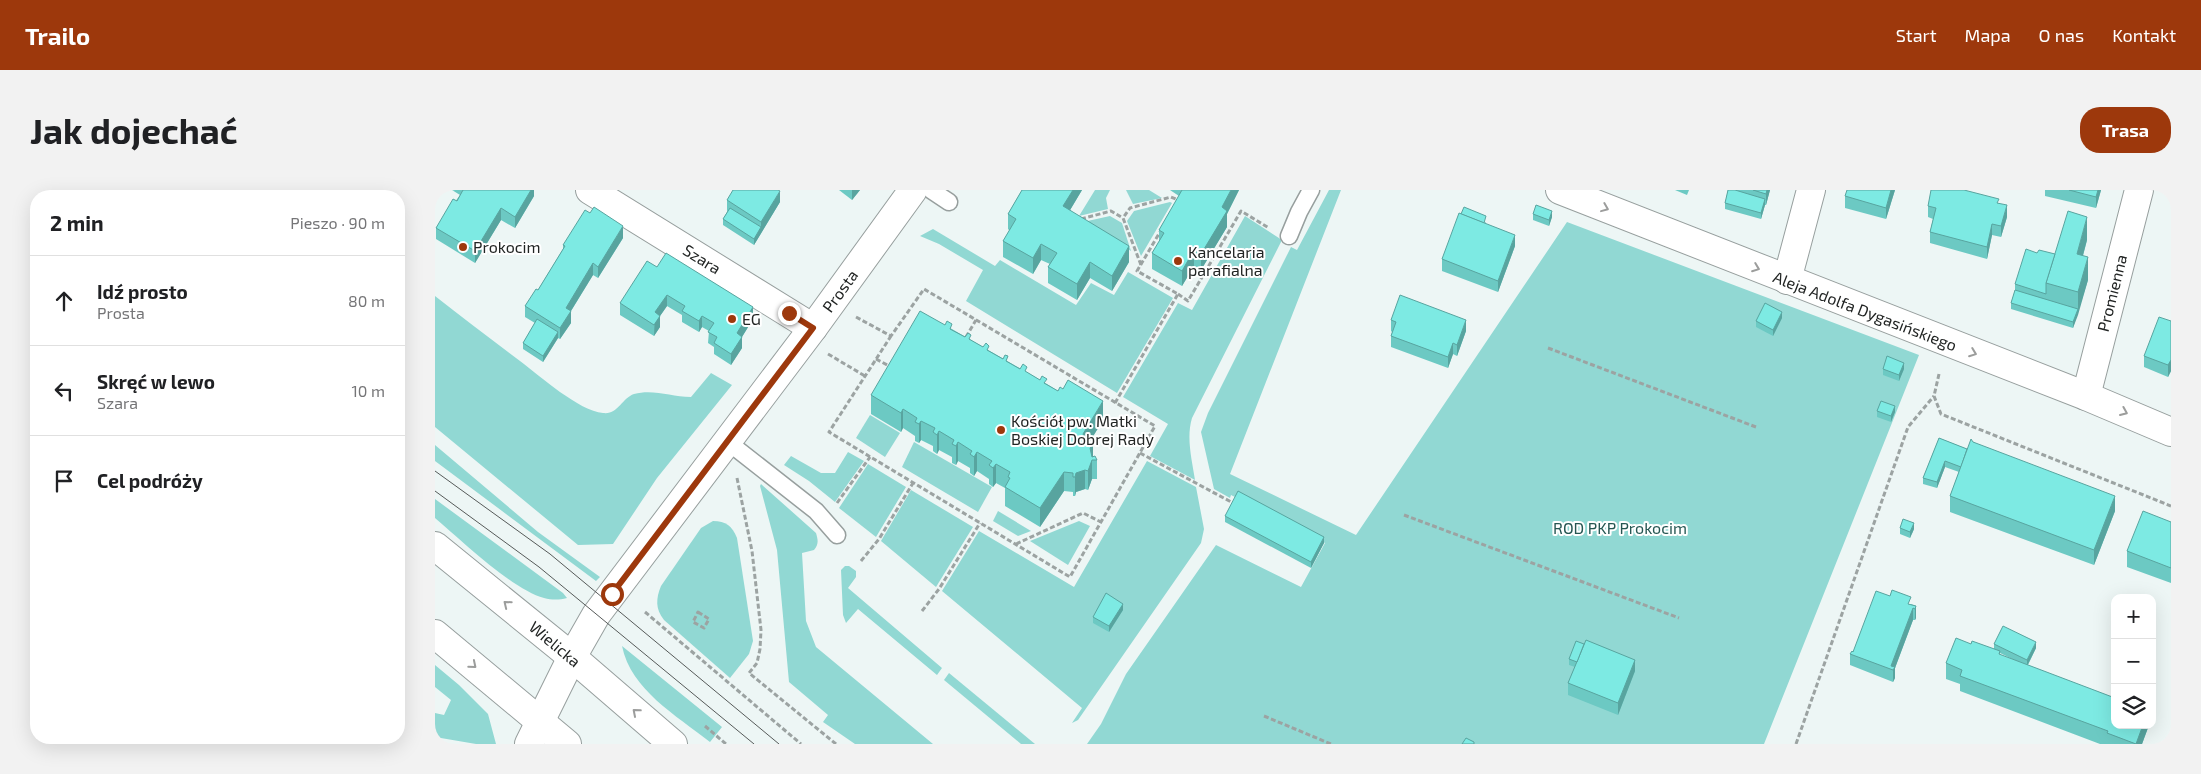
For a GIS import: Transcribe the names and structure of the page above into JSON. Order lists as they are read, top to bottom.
{
  "streets": {
    "street": [
      "Szara",
      "Prosta",
      "Promienna",
      "Aleja Adolfa Dygasińskiego",
      "Wielicka"
    ]
  },
  "crossings": [
    ["Szara", "Prosta"],
    ["Prosta", "Wielicka"],
    ["Promienna", "Aleja Adolfa Dygasińskiego"]
  ],
  "one_way": ["Aleja Adolfa Dygasińskiego"],
  "parks": ["ROD PKP Prokocim"],
  "places": [
    "Prokocim",
    "Kancelaria parafialna",
    "EG",
    "Kościół pw. Matki Boskiej Dobrej Rady"
  ],
  "page": {
    "header": "Trailo",
    "nav": [
      "Start",
      "Mapa",
      "O nas",
      "Kontakt"
    ],
    "buttons": "Trasa",
    "title": "Jak dojechać",
    "heading": ["2 min", "Pieszo · 90 m"],
    "list": [
      ["Idź prosto", "Prosta", "80 m"],
      ["Skręć w lewo", "Szara", "10 m"],
      "Cel podróży"
    ],
    "map_buttons": ["+", "−"]
  }
}
